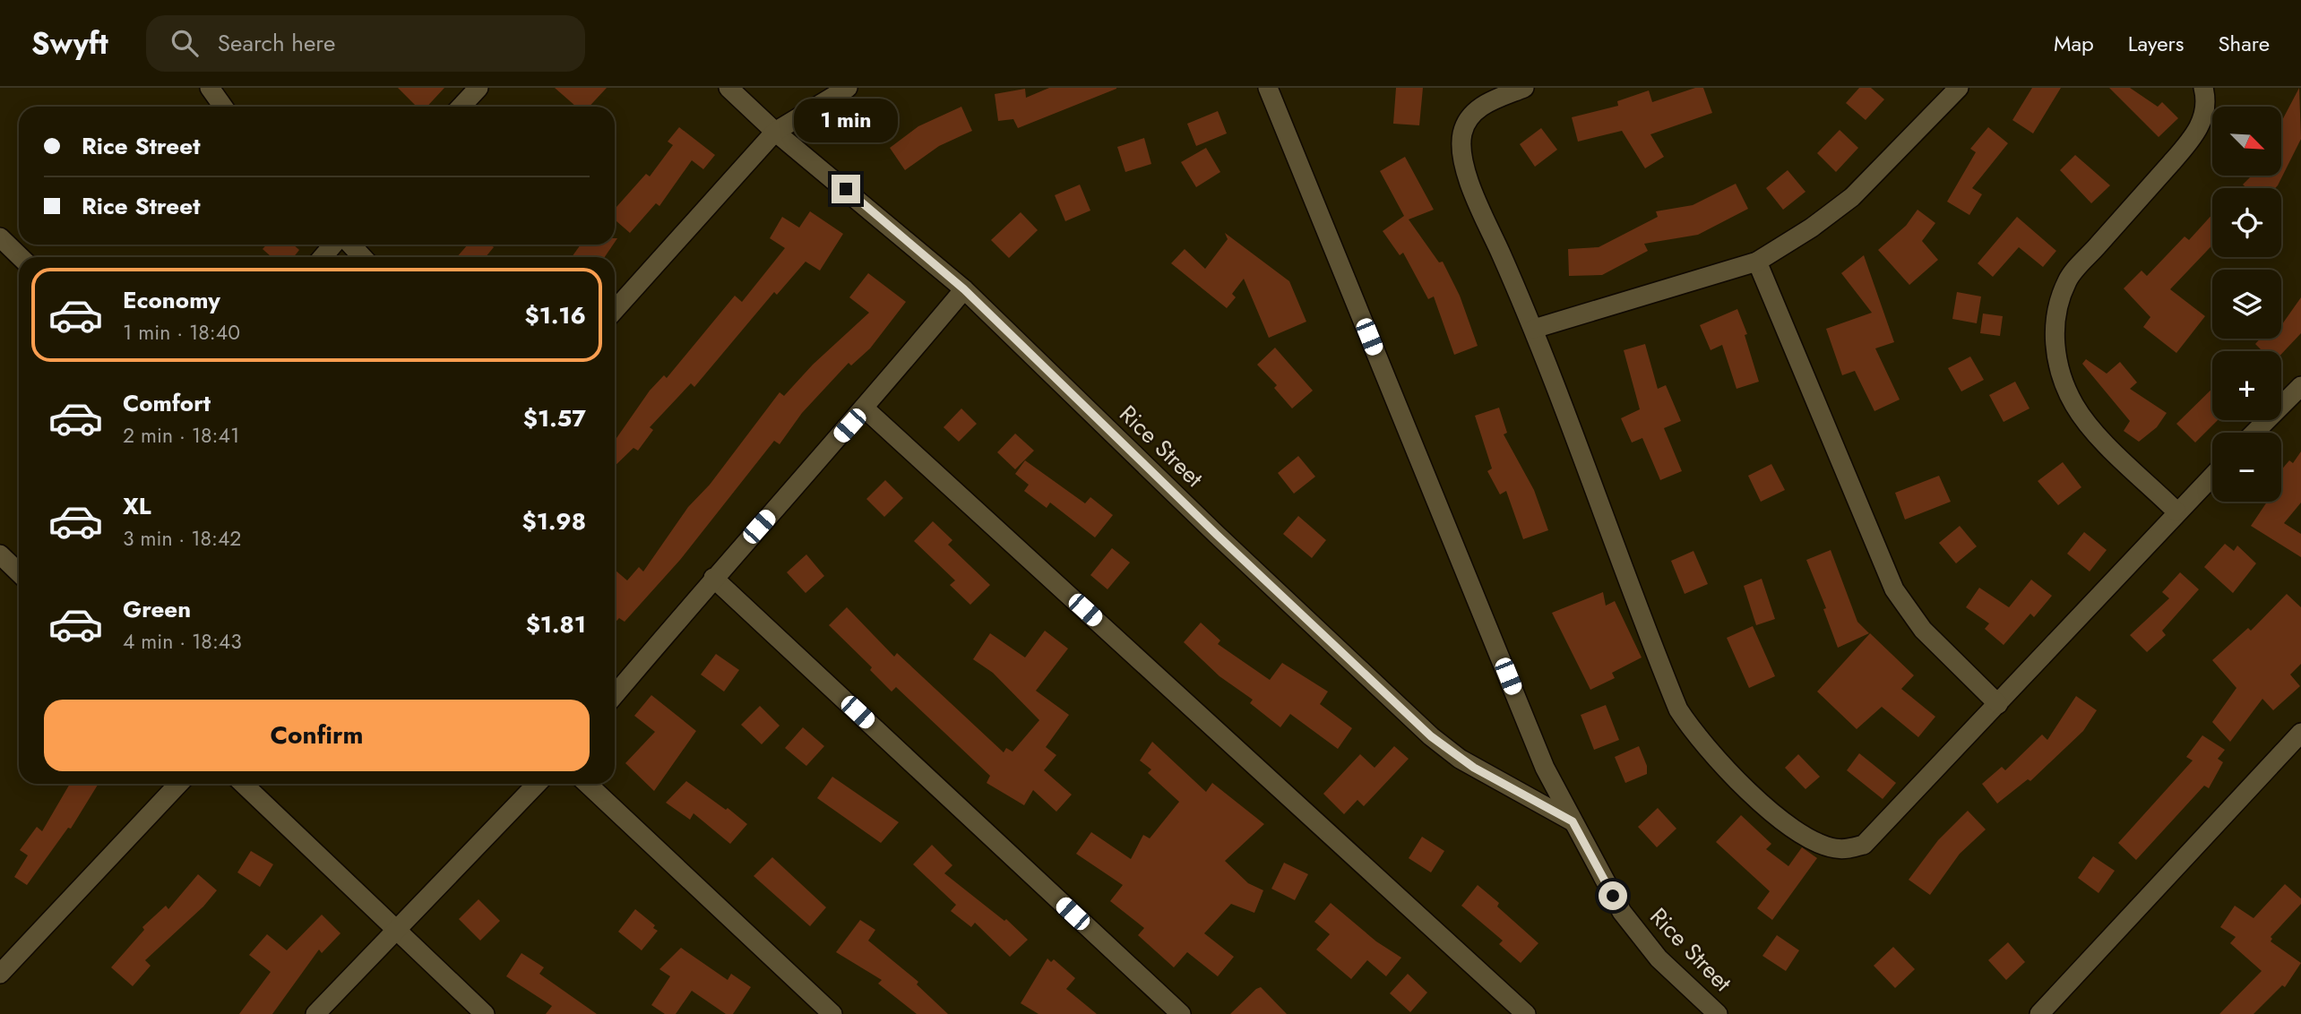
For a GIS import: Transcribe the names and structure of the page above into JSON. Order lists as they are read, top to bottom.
{
  "streets": {
    "street": ["Rice Street"]
  },
  "north": "bottom right",
  "page": {
    "header": "Swyft",
    "search": "Search here",
    "nav": ["Map", "Layers", "Share"],
    "bubble": "1 min",
    "map_buttons": ["+", "−"],
    "banner": ["Rice Street", "Rice Street"],
    "list": [
      {
        "name": "Economy",
        "note": "1 min · 18:40",
        "value": "$1.16"
      },
      {
        "name": "Comfort",
        "note": "2 min · 18:41",
        "value": "$1.57"
      },
      {
        "name": "XL",
        "note": "3 min · 18:42",
        "value": "$1.98"
      },
      {
        "name": "Green",
        "note": "4 min · 18:43",
        "value": "$1.81"
      }
    ],
    "buttons": "Confirm"
  }
}
